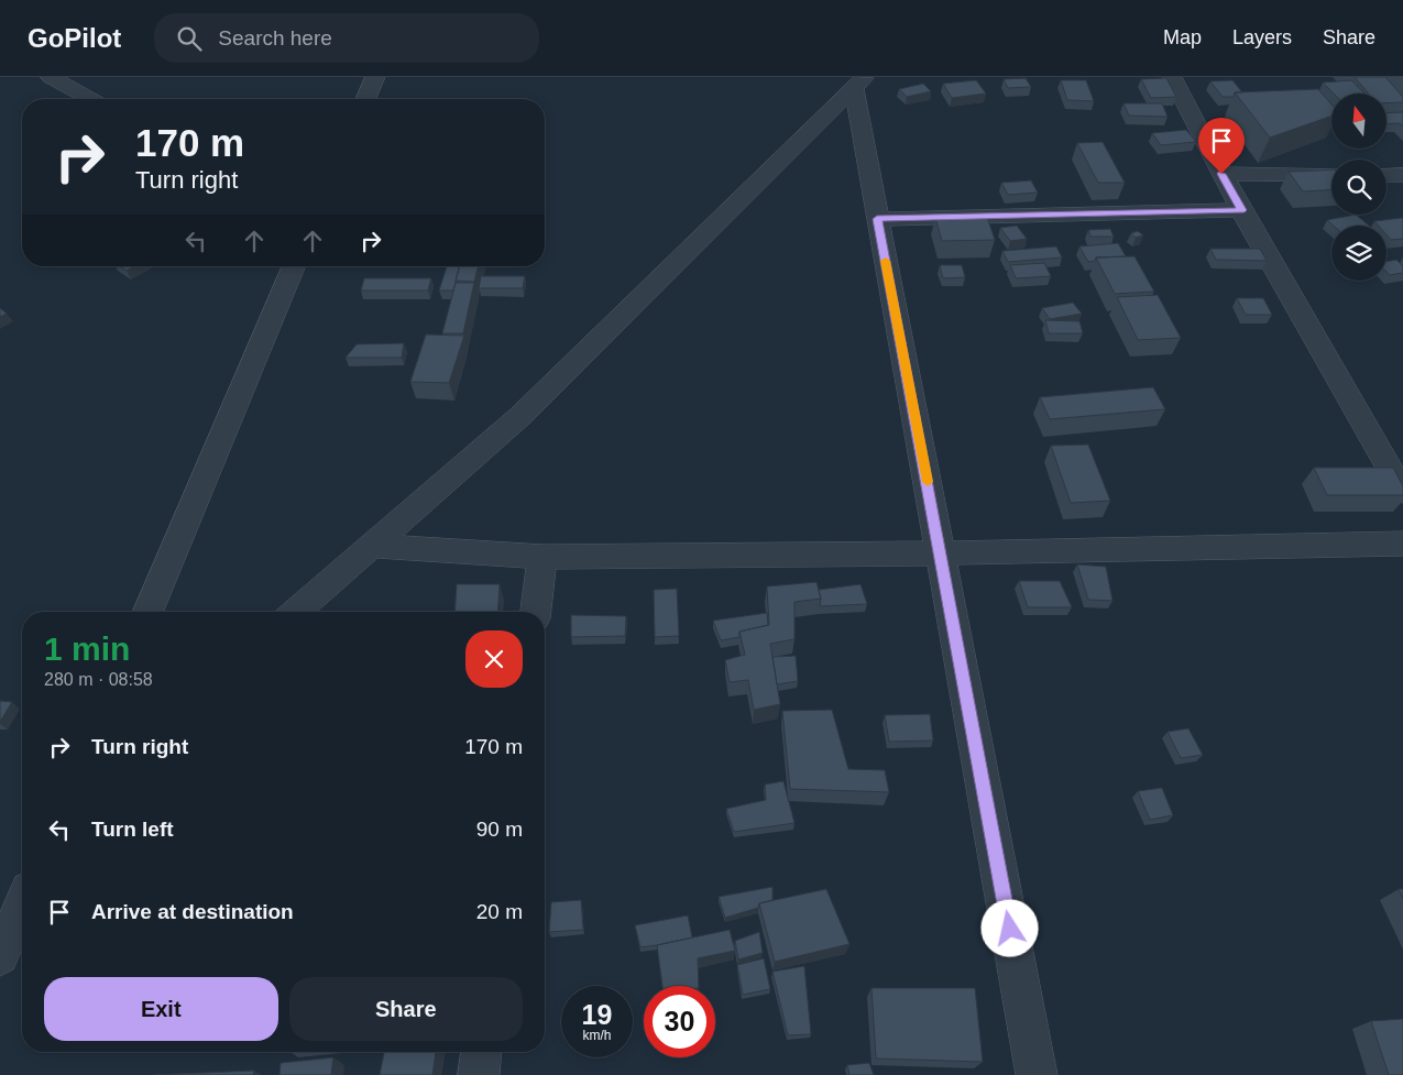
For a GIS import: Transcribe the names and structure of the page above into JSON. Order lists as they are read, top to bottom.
{
  "north": "top",
  "page": {
    "header": "GoPilot",
    "search": "Search here",
    "nav": ["Map", "Layers", "Share"],
    "turn": ["170 m", "Turn right"],
    "heading": ["1 min", "280 m · 08:58"],
    "list": [
      {
        "name": "Turn right",
        "value": "170 m"
      },
      {
        "name": "Turn left",
        "value": "90 m"
      },
      {
        "name": "Arrive at destination",
        "value": "20 m"
      }
    ],
    "buttons": ["Exit", "Share"],
    "speed": "19 km/h",
    "limit": "30"
  }
}
